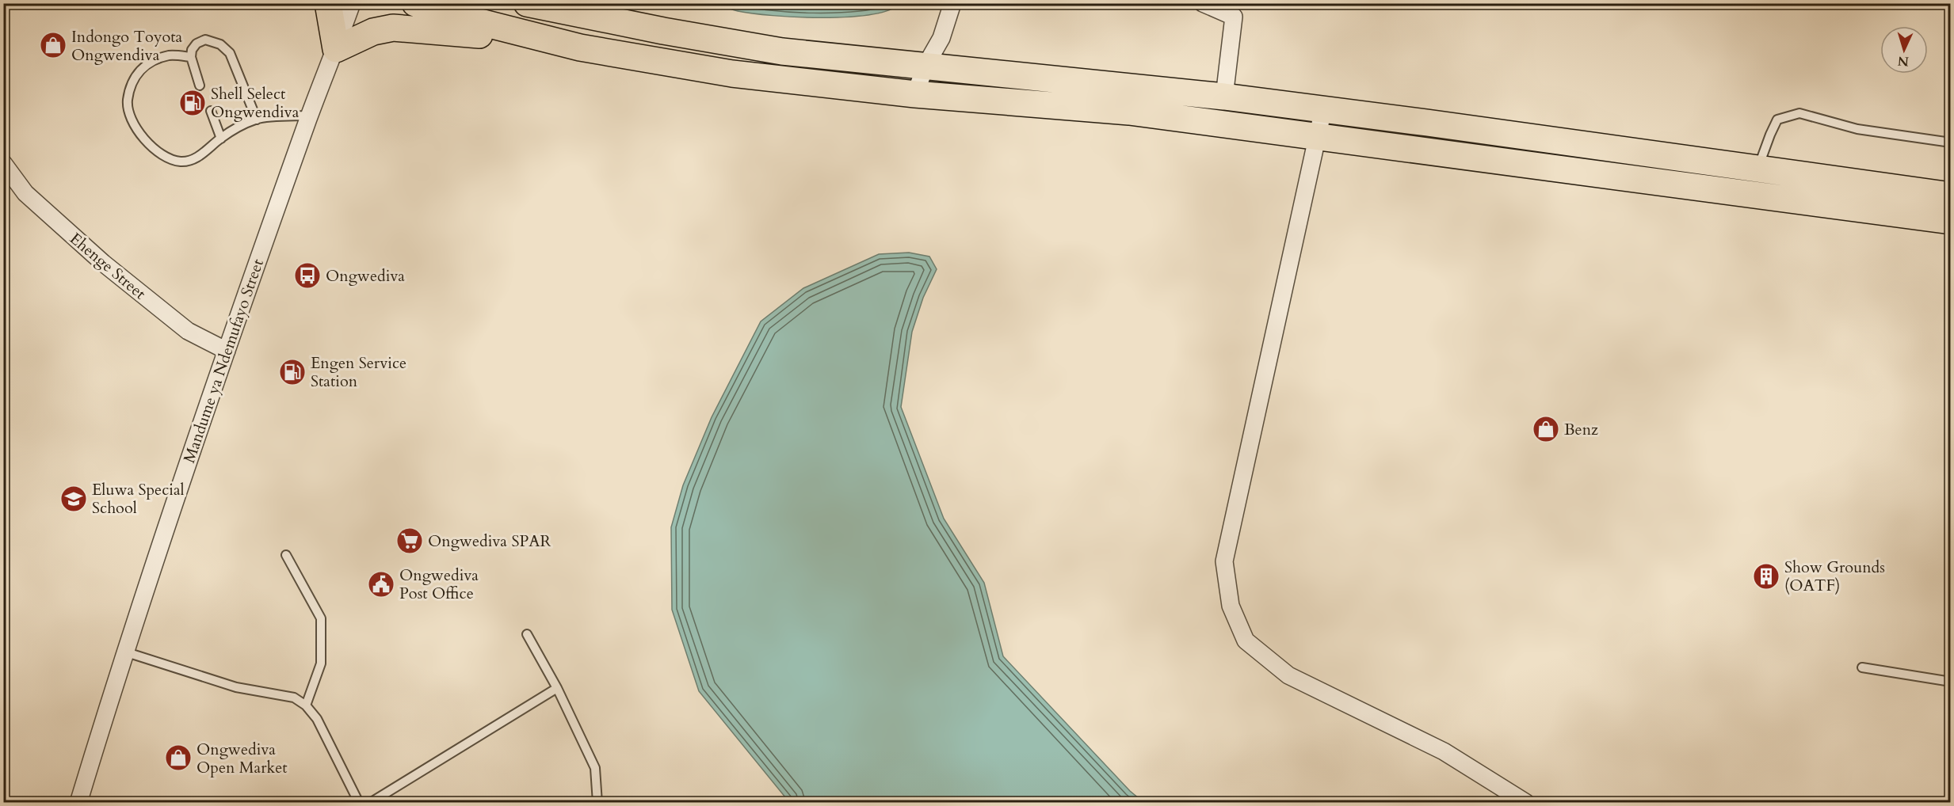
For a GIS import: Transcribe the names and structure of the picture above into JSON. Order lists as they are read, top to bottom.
{
  "streets": {
    "street": ["Ehenge Street", "Mandume ya Ndemufayo Street"]
  },
  "crossings": [
    ["Ehenge Street", "Mandume ya Ndemufayo Street"]
  ],
  "places": {
    "shop": ["Indongo Toyota Ongwendiva", "Benz", "Ongwediva Open Market"],
    "fuel station": ["Shell Select Ongwendiva", "Engen Service Station"],
    "bus stop": ["Ongwediva"],
    "school or university": ["Eluwa Special School"],
    "supermarket": ["Ongwediva SPAR"],
    "building": ["Show Grounds (OATF)"],
    "public building": ["Ongwediva Post Office"]
  },
  "north": "bottom"
}
